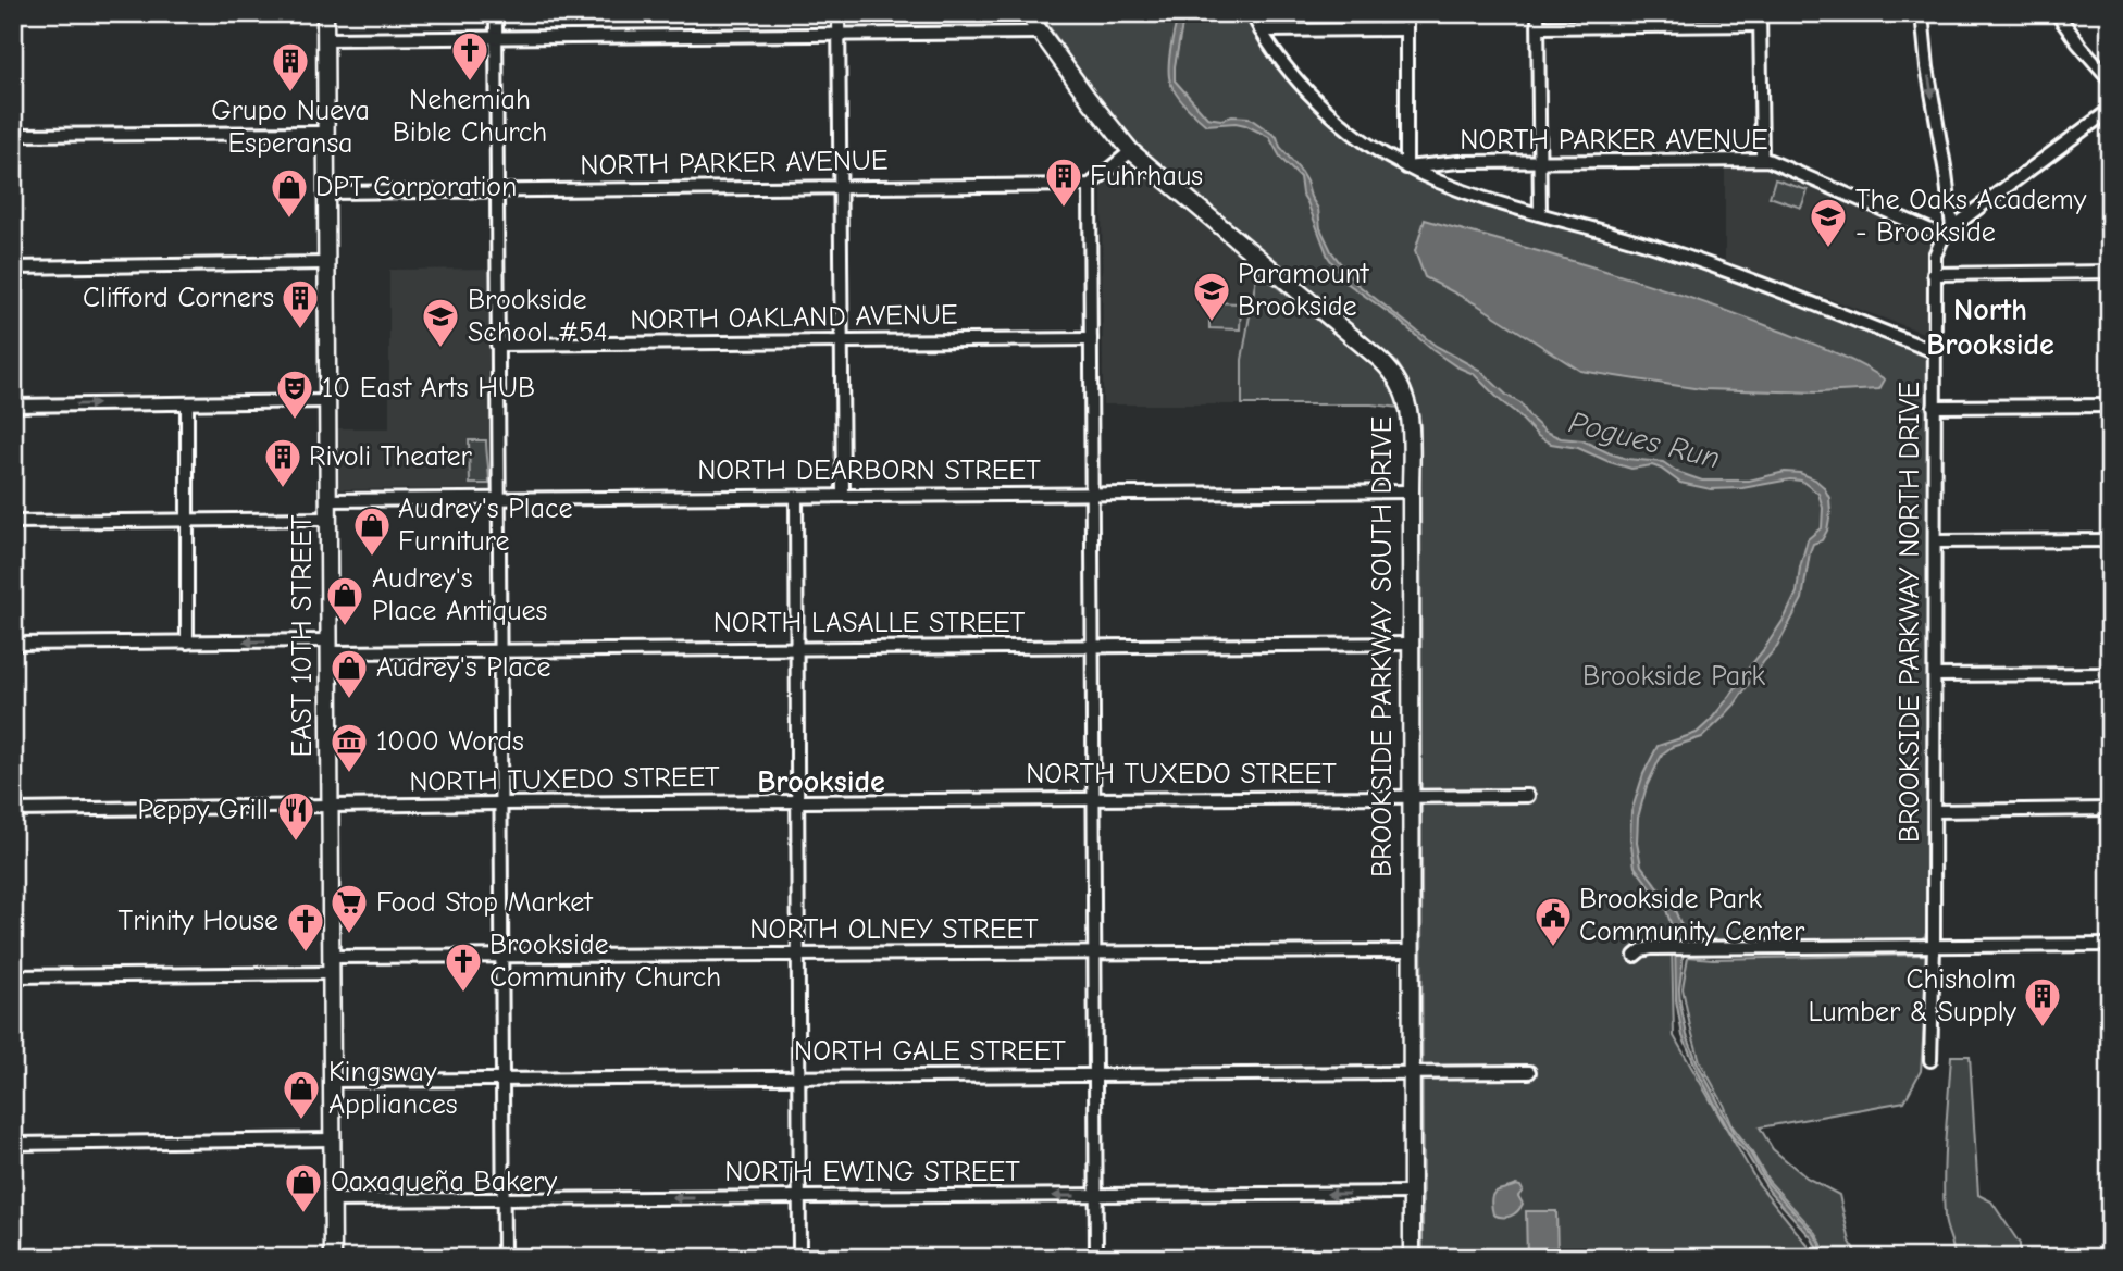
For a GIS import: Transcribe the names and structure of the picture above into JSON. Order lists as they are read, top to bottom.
{
  "streets": {
    "main road": ["EAST 10TH STREET", "BROOKSIDE PARKWAY SOUTH DRIVE"],
    "street": [
      "NORTH PARKER AVENUE",
      "NORTH OAKLAND AVENUE",
      "NORTH DEARBORN STREET",
      "BROOKSIDE PARKWAY NORTH DRIVE",
      "NORTH LASALLE STREET",
      "NORTH TUXEDO STREET",
      "NORTH OLNEY STREET",
      "NORTH GALE STREET",
      "NORTH EWING STREET"
    ]
  },
  "crossings": [
    ["NORTH PARKER AVENUE", "BROOKSIDE PARKWAY NORTH DRIVE"],
    ["NORTH PARKER AVENUE", "EAST 10TH STREET"],
    ["NORTH DEARBORN STREET", "EAST 10TH STREET"],
    ["NORTH DEARBORN STREET", "BROOKSIDE PARKWAY SOUTH DRIVE"],
    ["NORTH LASALLE STREET", "EAST 10TH STREET"],
    ["NORTH LASALLE STREET", "BROOKSIDE PARKWAY SOUTH DRIVE"],
    ["EAST 10TH STREET", "NORTH TUXEDO STREET"],
    ["EAST 10TH STREET", "NORTH OLNEY STREET"],
    ["EAST 10TH STREET", "NORTH GALE STREET"],
    ["EAST 10TH STREET", "NORTH EWING STREET"],
    ["BROOKSIDE PARKWAY SOUTH DRIVE", "NORTH TUXEDO STREET"],
    ["BROOKSIDE PARKWAY SOUTH DRIVE", "NORTH OLNEY STREET"],
    ["BROOKSIDE PARKWAY SOUTH DRIVE", "NORTH GALE STREET"],
    ["BROOKSIDE PARKWAY SOUTH DRIVE", "NORTH EWING STREET"]
  ],
  "one_way": ["NORTH EWING STREET"],
  "districts": ["North Brookside", "Brookside"],
  "water": ["Pogues Run"],
  "parks": ["Brookside Park"],
  "places": {
    "church": ["Nehemiah Bible Church", "Trinity House", "Brookside Community Church"],
    "building": [
      "Grupo Nueva Esperansa",
      "Fuhrhaus",
      "Clifford Corners",
      "Rivoli Theater",
      "Chisholm Lumber & Supply"
    ],
    "shop": [
      "DPT Corporation",
      "Audrey's Place Furniture",
      "Audrey's Place Antiques",
      "Audrey's Place",
      "Kingsway Appliances",
      "Oaxaqueña Bakery"
    ],
    "school or university": ["The Oaks Academy - Brookside", "Paramount Brookside", "Brookside School #54"],
    "theatre": ["10 East Arts HUB"],
    "museum": ["1000 Words"],
    "restaurant": ["Peppy Grill"],
    "supermarket": ["Food Stop Market"],
    "public building": ["Brookside Park Community Center"]
  }
}
